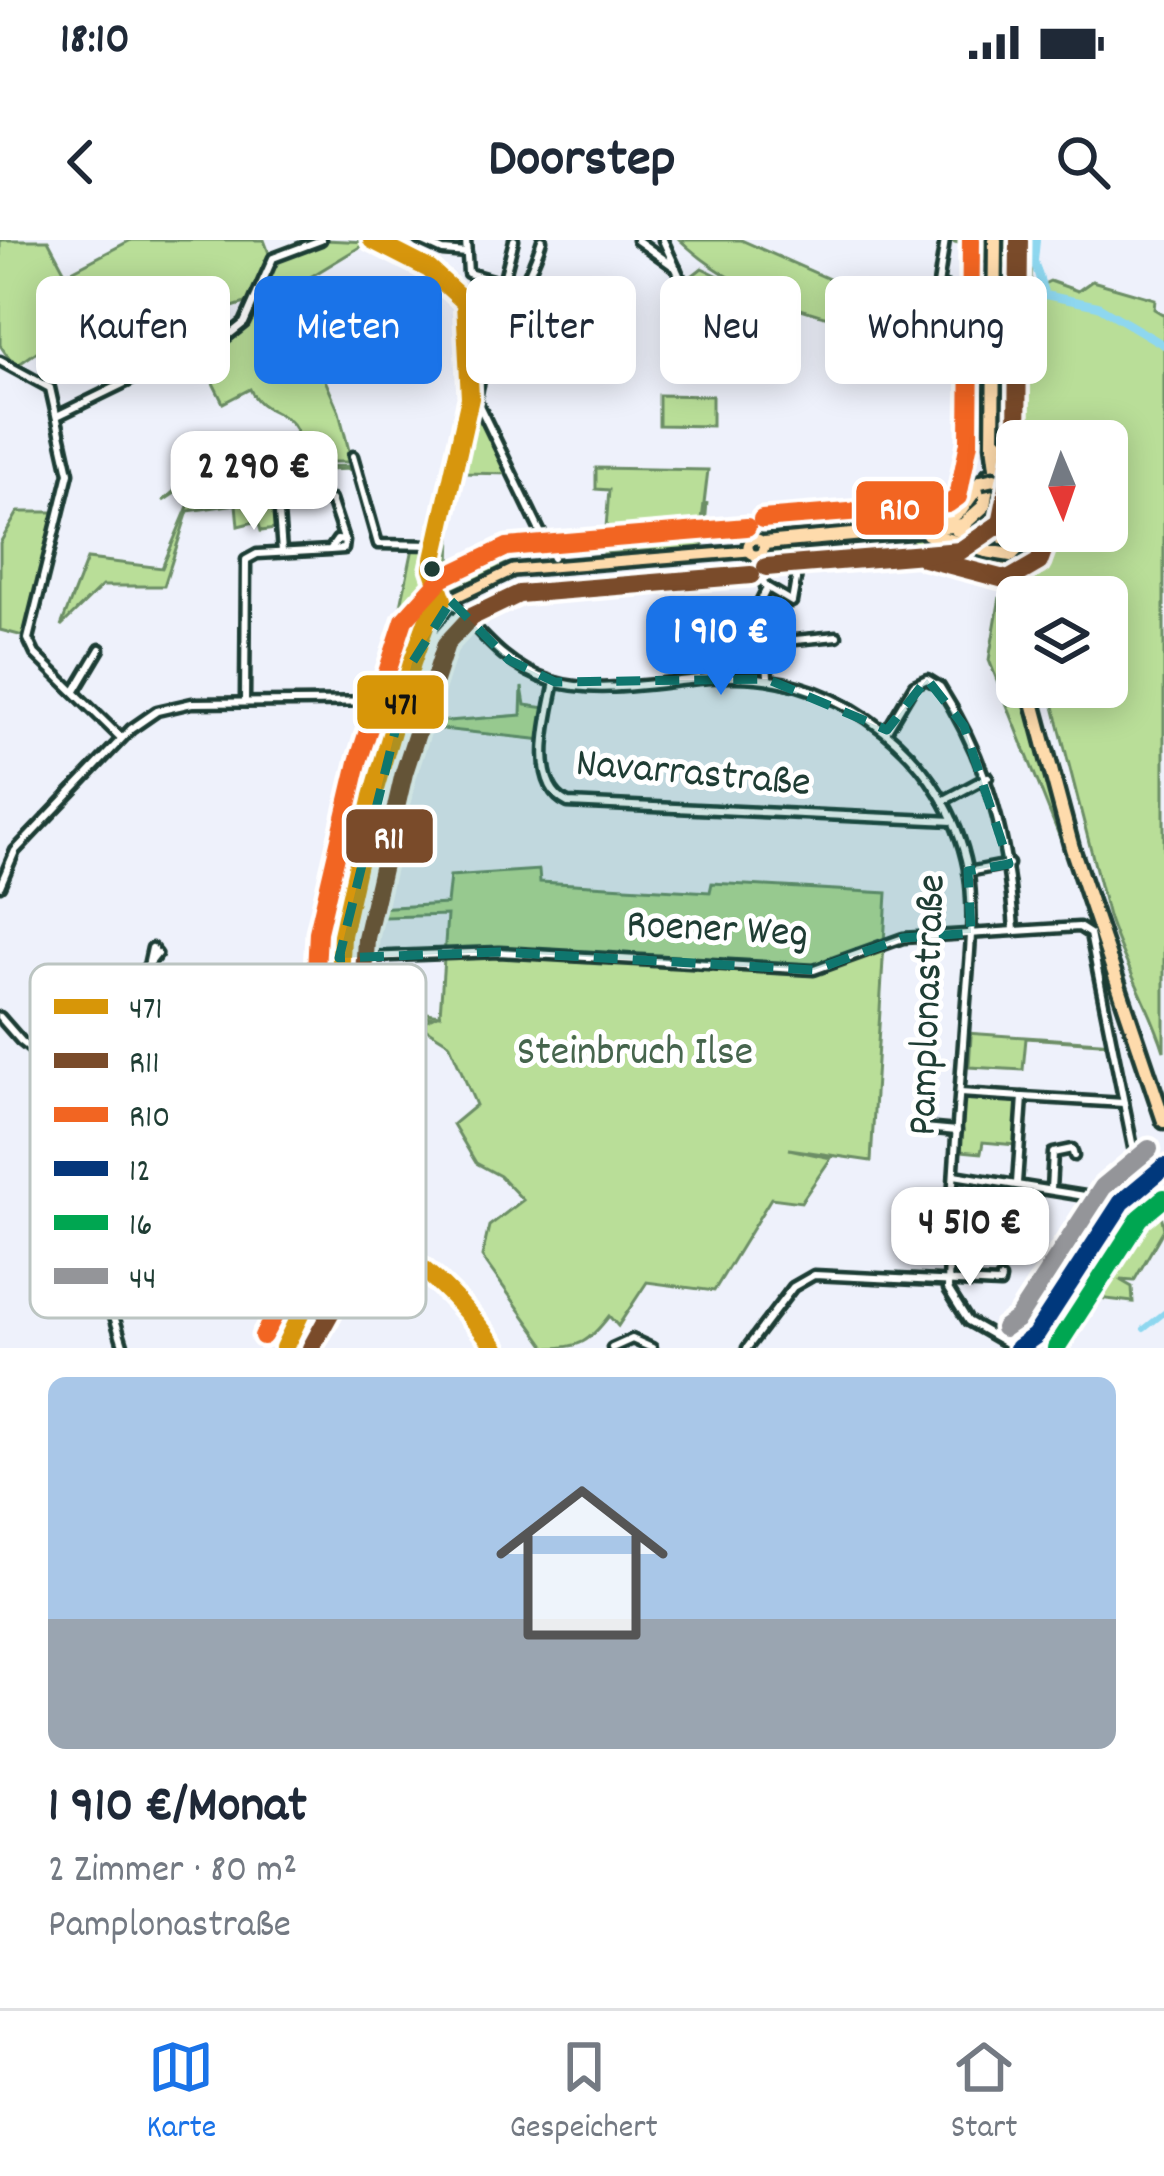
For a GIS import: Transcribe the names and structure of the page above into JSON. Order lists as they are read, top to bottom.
{
  "streets": {
    "street": ["Navarrastraße", "Roener Weg", "Pamplonastraße"]
  },
  "crossings": [
    ["Navarrastraße", "Pamplonastraße"],
    ["Roener Weg", "Pamplonastraße"]
  ],
  "parks": ["Steinbruch Ilse"],
  "lines": [
    "transit line 471",
    "transit line R11",
    "transit line R10",
    "transit line 44",
    "transit line 12",
    "transit line 16"
  ],
  "legend": [
    "471",
    "R11",
    "R10",
    "12",
    "16",
    "44"
  ],
  "north": "bottom",
  "page": {
    "status": "18:10",
    "header": "Doorstep",
    "chip": [
      "Kaufen",
      "Mieten",
      "Filter",
      "Neu",
      "Wohnung"
    ],
    "price": ["2 290 €", "1 910 €", "4 510 €"],
    "list": [
      {
        "name": "1 910 €/Monat",
        "note": "2 Zimmer · 80 m² · Pamplonastraße"
      }
    ],
    "tabs": ["Karte", "Gespeichert", "Start"]
  }
}
